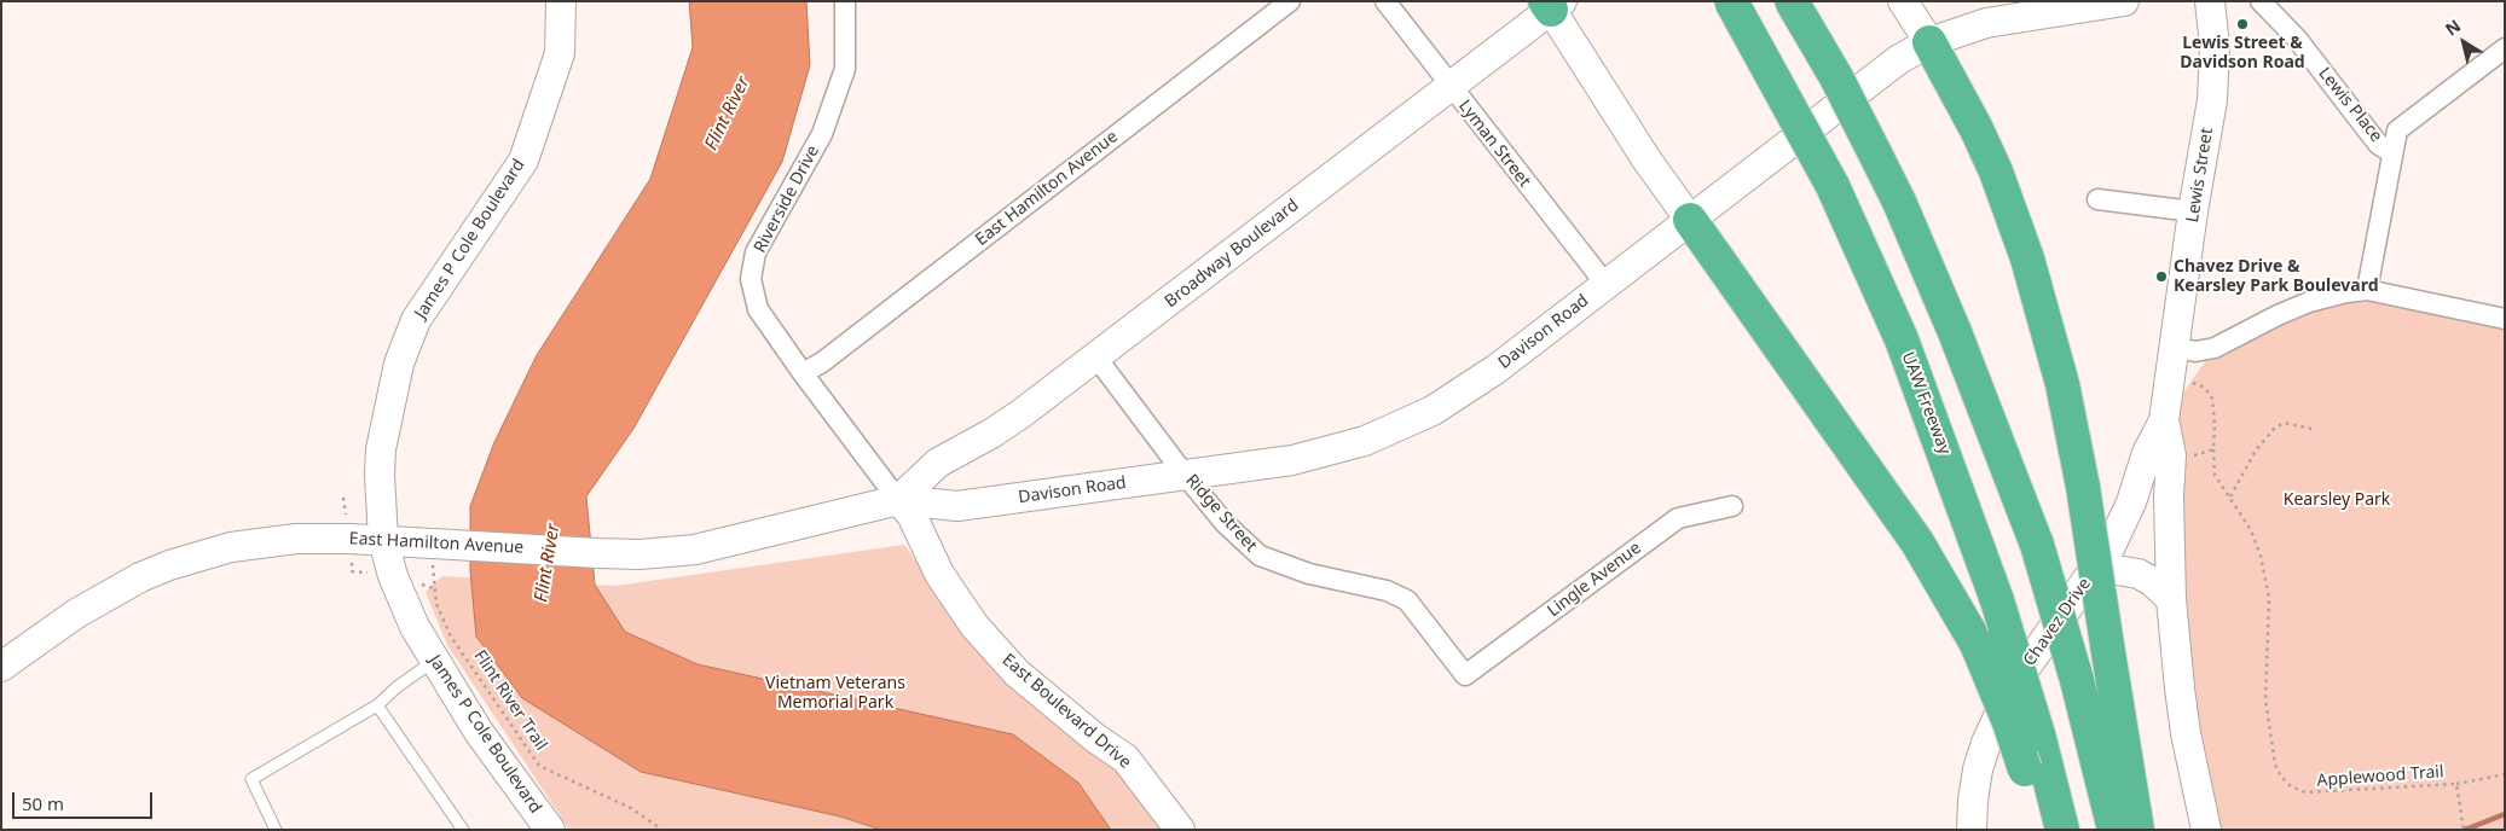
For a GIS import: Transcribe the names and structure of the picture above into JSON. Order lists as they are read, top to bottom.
{
  "streets": {
    "highway": ["UAW Freeway"],
    "main road": [
      "Lewis Street",
      "East Hamilton Avenue",
      "James P Cole Boulevard",
      "Broadway Boulevard",
      "Davison Road",
      "Chavez Drive",
      "East Boulevard Drive"
    ],
    "street": [
      "Lewis Place",
      "Lyman Street",
      "Riverside Drive",
      "Ridge Street",
      "Lingle Avenue"
    ],
    "path": ["Flint River Trail", "Applewood Trail"]
  },
  "crossings": [
    ["Lyman Street", "Broadway Boulevard"],
    ["Lyman Street", "Davison Road"],
    ["Lewis Street", "Chavez Drive"],
    ["East Hamilton Avenue", "Riverside Drive"],
    ["East Hamilton Avenue", "James P Cole Boulevard"],
    ["East Hamilton Avenue", "Broadway Boulevard"],
    ["East Hamilton Avenue", "Davison Road"],
    ["East Hamilton Avenue", "East Boulevard Drive"],
    ["Riverside Drive", "Broadway Boulevard"],
    ["Riverside Drive", "Davison Road"],
    ["Riverside Drive", "East Boulevard Drive"],
    ["Broadway Boulevard", "Davison Road"],
    ["Broadway Boulevard", "Ridge Street"],
    ["Broadway Boulevard", "East Boulevard Drive"],
    ["Davison Road", "Ridge Street"],
    ["Davison Road", "East Boulevard Drive"],
    ["Ridge Street", "Lingle Avenue"]
  ],
  "water": ["Flint River"],
  "parks": ["Kearsley Park", "Vietnam Veterans Memorial Park"],
  "places": ["Lewis Street & Davidson Road", "Chavez Drive & Kearsley Park Boulevard"],
  "scale_bar": "50 m",
  "north": "top left"
}
